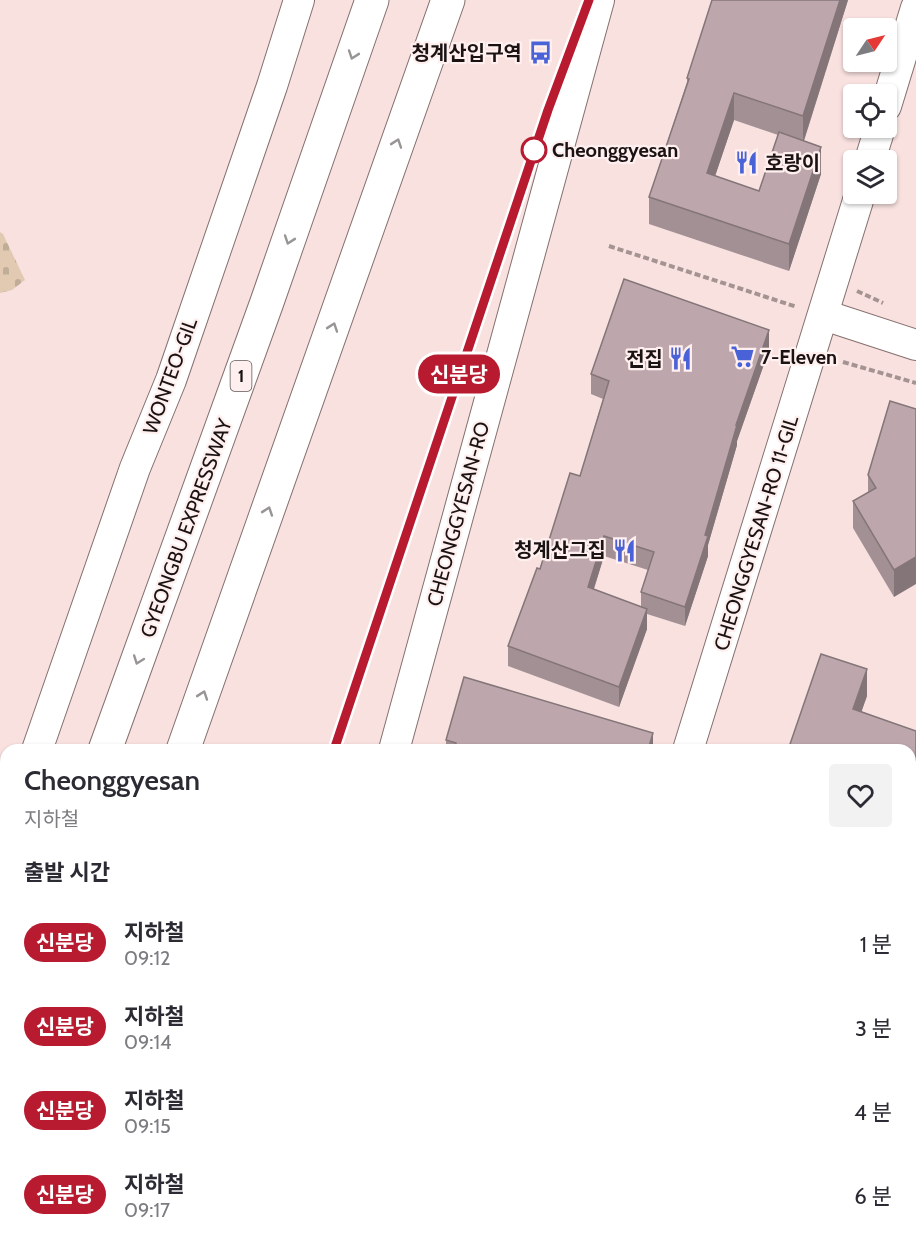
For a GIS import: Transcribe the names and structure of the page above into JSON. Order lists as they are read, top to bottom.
{
  "streets": {
    "highway": ["1", "GYEONGBU EXPRESSWAY"],
    "street": ["WONTEO-GIL", "CHEONGGYESAN-RO", "CHEONGGYESAN-RO 11-GIL"]
  },
  "places": {
    "bus stop": ["청계산입구역"],
    "other": ["Cheonggyesan"],
    "restaurant": ["호랑이", "전집", "청계산그집"],
    "supermarket": ["7-Eleven"]
  },
  "lines": ["metro line 신분당"],
  "north": "top right",
  "page": {
    "on_map": "신분당",
    "heading": [
      ["Cheonggyesan", "지하철"],
      "출발 시간"
    ],
    "list": [
      {
        "mark": "신분당",
        "name": "지하철",
        "note": "09:12",
        "value": "1 분"
      },
      {
        "mark": "신분당",
        "name": "지하철",
        "note": "09:14",
        "value": "3 분"
      },
      {
        "mark": "신분당",
        "name": "지하철",
        "note": "09:15",
        "value": "4 분"
      },
      {
        "mark": "신분당",
        "name": "지하철",
        "note": "09:17",
        "value": "6 분"
      }
    ]
  }
}
